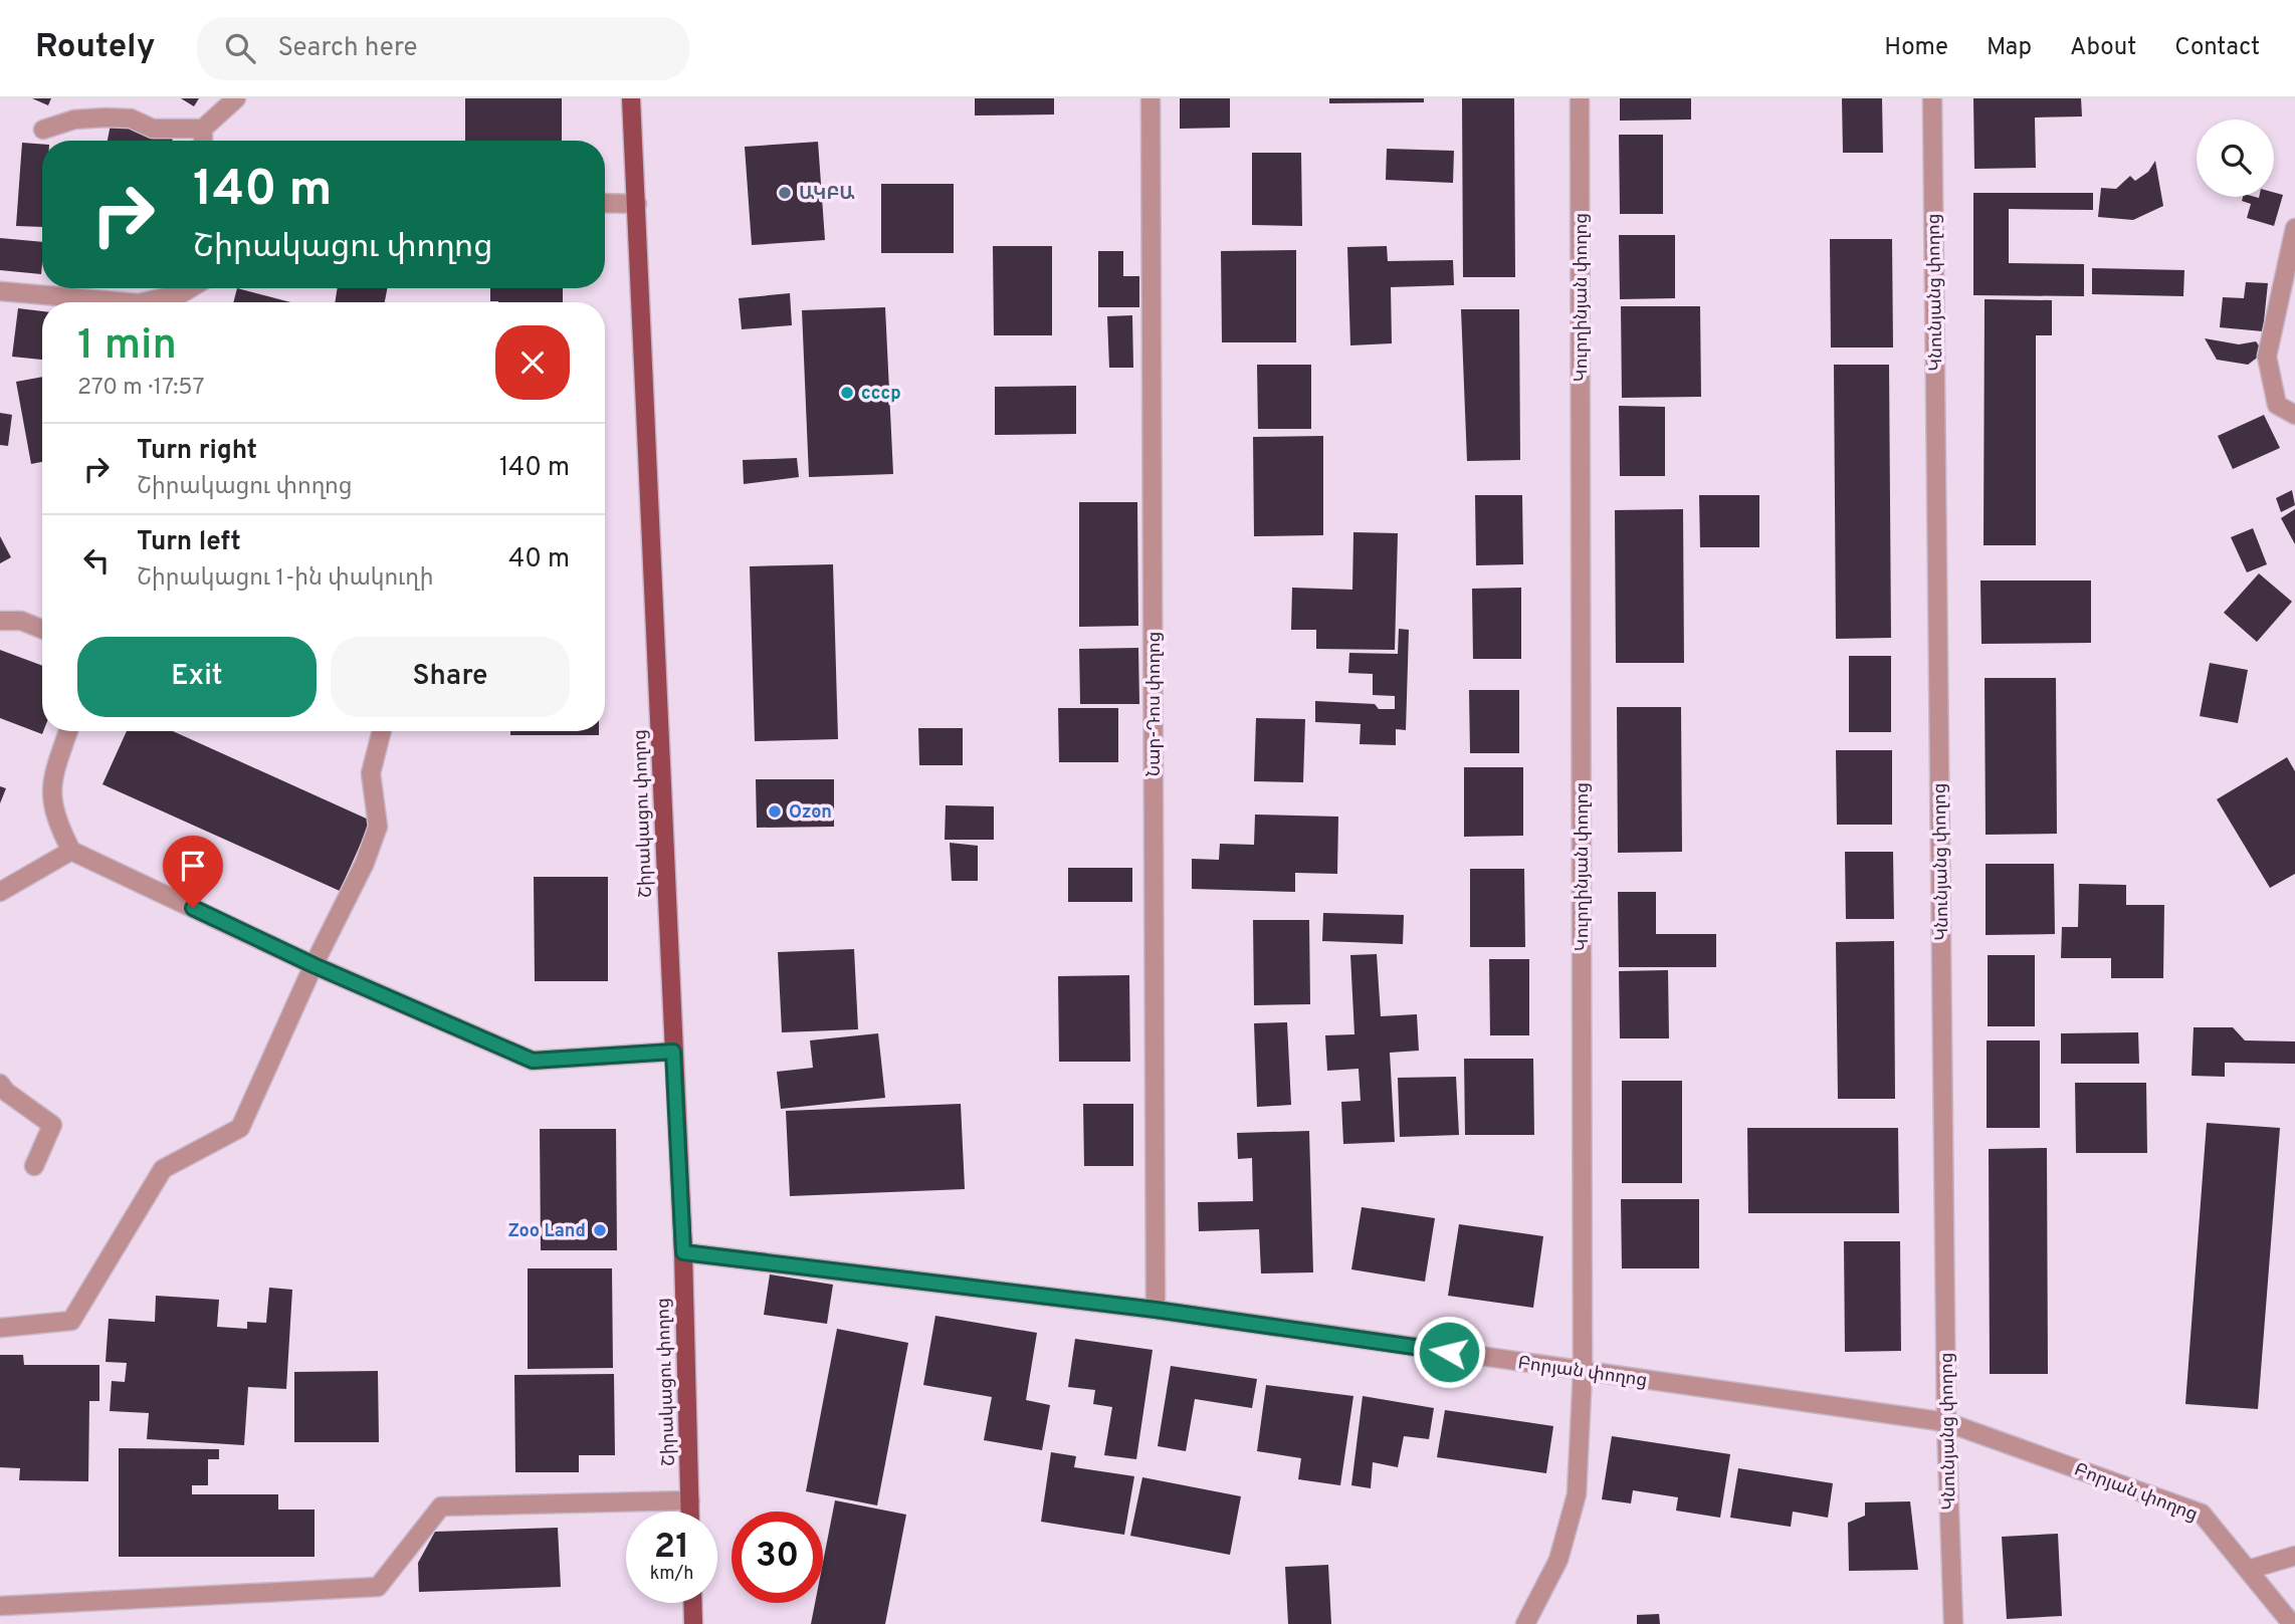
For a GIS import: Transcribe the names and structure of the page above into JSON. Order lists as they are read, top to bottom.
{
  "streets": {
    "main road": ["Շիրակացու փողոց"],
    "street": [
      "Կնունյանց փողոց",
      "Կուրղինյան փողոց",
      "Նար-Դոս փողոց",
      "Բորյան փողոց"
    ]
  },
  "crossings": [
    ["Կնունյանց փողոց", "Բորյան փողոց"],
    ["Կուրղինյան փողոց", "Բորյան փողոց"],
    ["Նար-Դոս փողոց", "Բորյան փողոց"],
    ["Շիրակացու փողոց", "Բորյան փողոց"]
  ],
  "places": [
    "ԱԿԲԱ",
    "ссср",
    "Ozon",
    "Zoo Land"
  ],
  "page": {
    "header": "Routely",
    "search": "Search here",
    "nav": [
      "Home",
      "Map",
      "About",
      "Contact"
    ],
    "turn": ["140 m", "Շիրակացու փողոց"],
    "heading": ["1 min", "270 m · 17:57"],
    "list": [
      {
        "name": "Turn right",
        "note": "Շիրակացու փողոց",
        "value": "140 m"
      },
      {
        "name": "Turn left",
        "note": "Շիրակացու 1-ին փակուղի",
        "value": "40 m"
      }
    ],
    "buttons": ["Exit", "Share"],
    "speed": "21 km/h",
    "limit": "30"
  }
}
